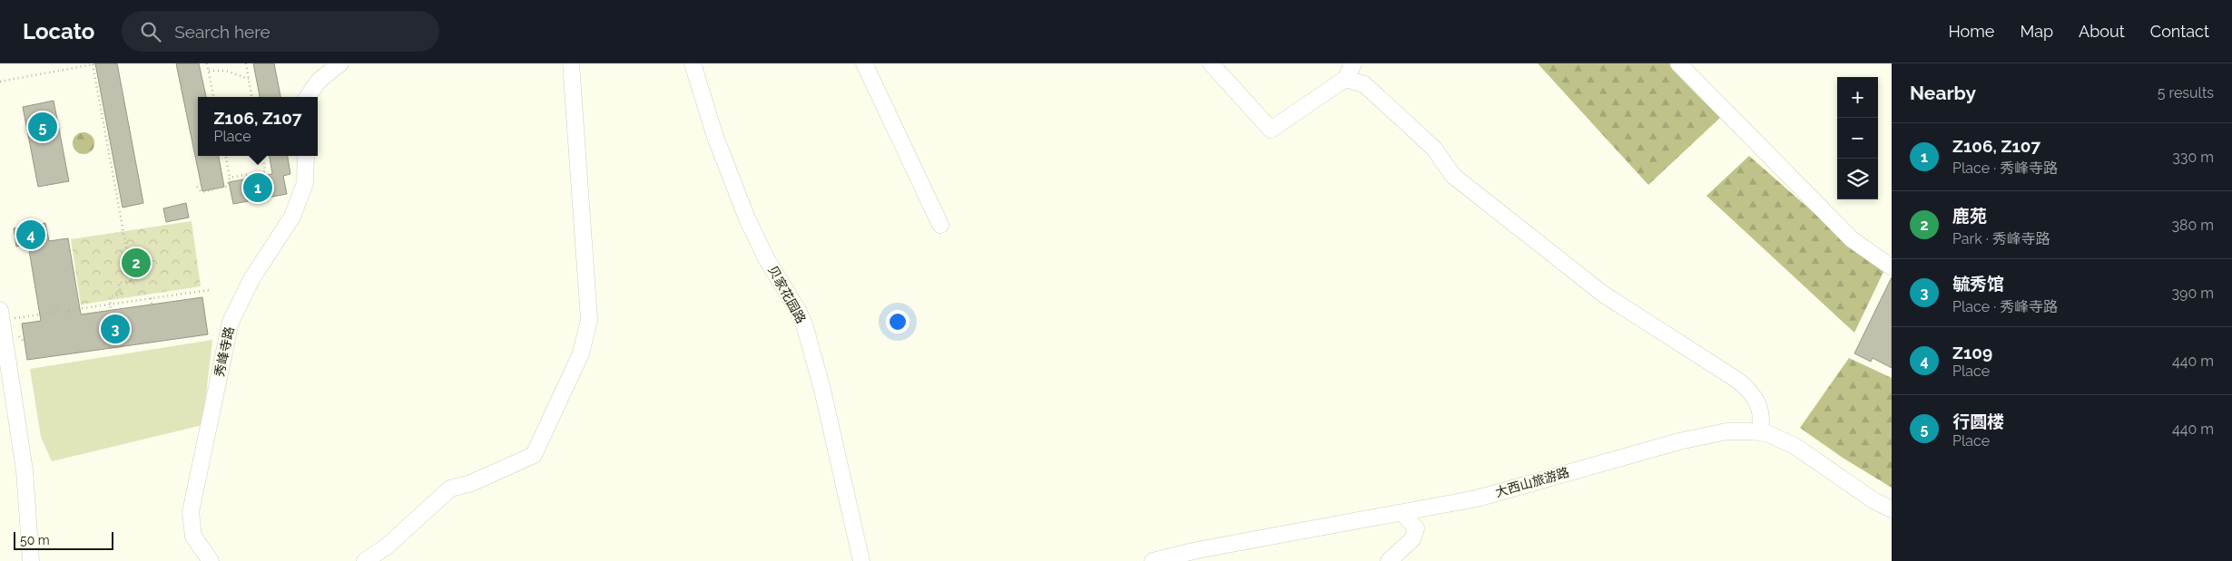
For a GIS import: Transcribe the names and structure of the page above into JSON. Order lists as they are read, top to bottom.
{
  "streets": {
    "street": ["贝家花园路", "秀峰寺路", "大西山旅游路"]
  },
  "scale_bar": "50 m",
  "page": {
    "header": "Locato",
    "search": "Search here",
    "nav": [
      "Home",
      "Map",
      "About",
      "Contact"
    ],
    "heading": ["Nearby", "5 results"],
    "map_buttons": ["+", "−"],
    "popup": ["Z106, Z107", "Place"],
    "pins": [
      "5",
      "1",
      "4",
      "2",
      "3"
    ],
    "list": [
      {
        "mark": "1",
        "name": "Z106, Z107",
        "note": "Place · 秀峰寺路",
        "value": "330 m"
      },
      {
        "mark": "2",
        "name": "鹿苑",
        "note": "Park · 秀峰寺路",
        "value": "380 m"
      },
      {
        "mark": "3",
        "name": "毓秀馆",
        "note": "Place · 秀峰寺路",
        "value": "390 m"
      },
      {
        "mark": "4",
        "name": "Z109",
        "note": "Place",
        "value": "440 m"
      },
      {
        "mark": "5",
        "name": "行圆楼",
        "note": "Place",
        "value": "440 m"
      }
    ],
    "scale": "50 m"
  }
}
